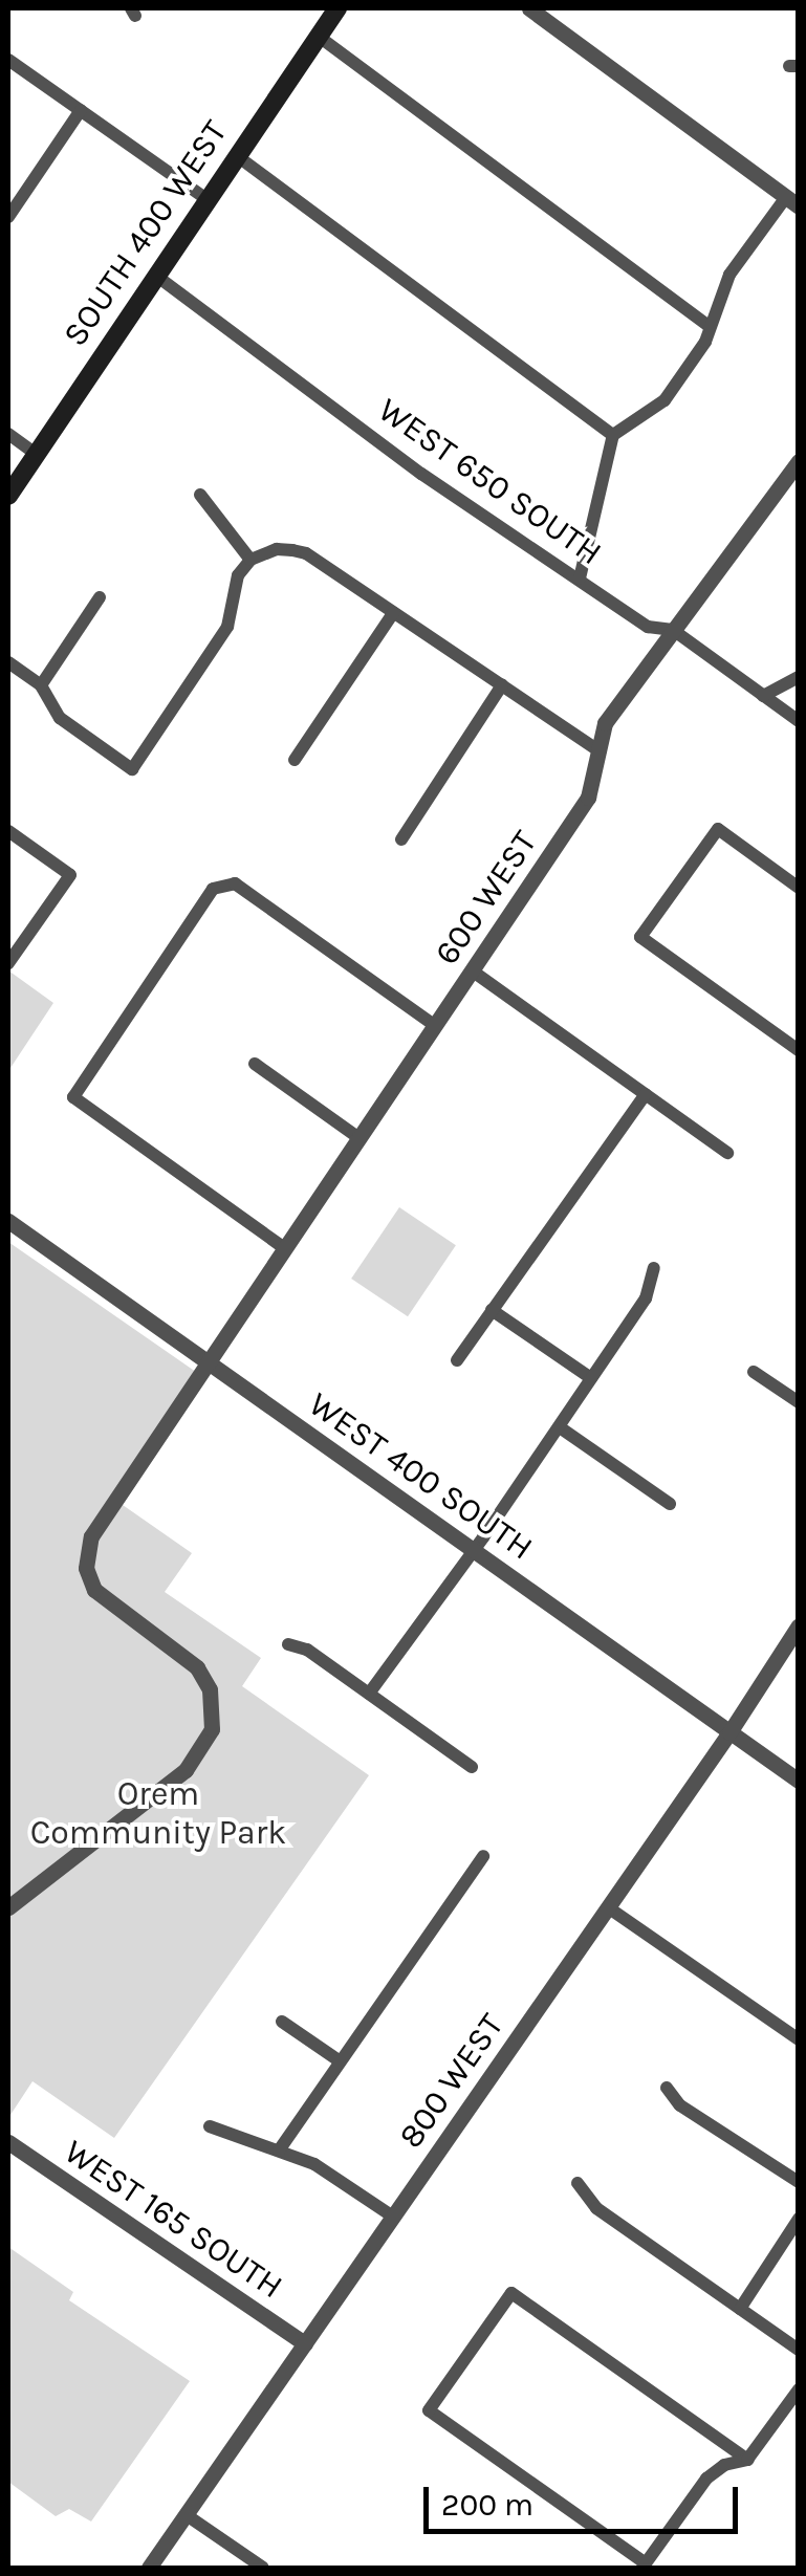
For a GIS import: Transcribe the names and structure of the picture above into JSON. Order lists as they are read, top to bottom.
{
  "streets": {
    "main road": ["SOUTH 400 WEST"],
    "street": [
      "WEST 650 SOUTH",
      "600 WEST",
      "WEST 400 SOUTH",
      "800 WEST",
      "WEST 165 SOUTH"
    ]
  },
  "crossings": [
    ["SOUTH 400 WEST", "WEST 650 SOUTH"],
    ["WEST 650 SOUTH", "600 WEST"],
    ["600 WEST", "WEST 400 SOUTH"],
    ["WEST 400 SOUTH", "800 WEST"],
    ["800 WEST", "WEST 165 SOUTH"]
  ],
  "parks": ["Orem Community Park"],
  "scale_bar": "200 m"
}
